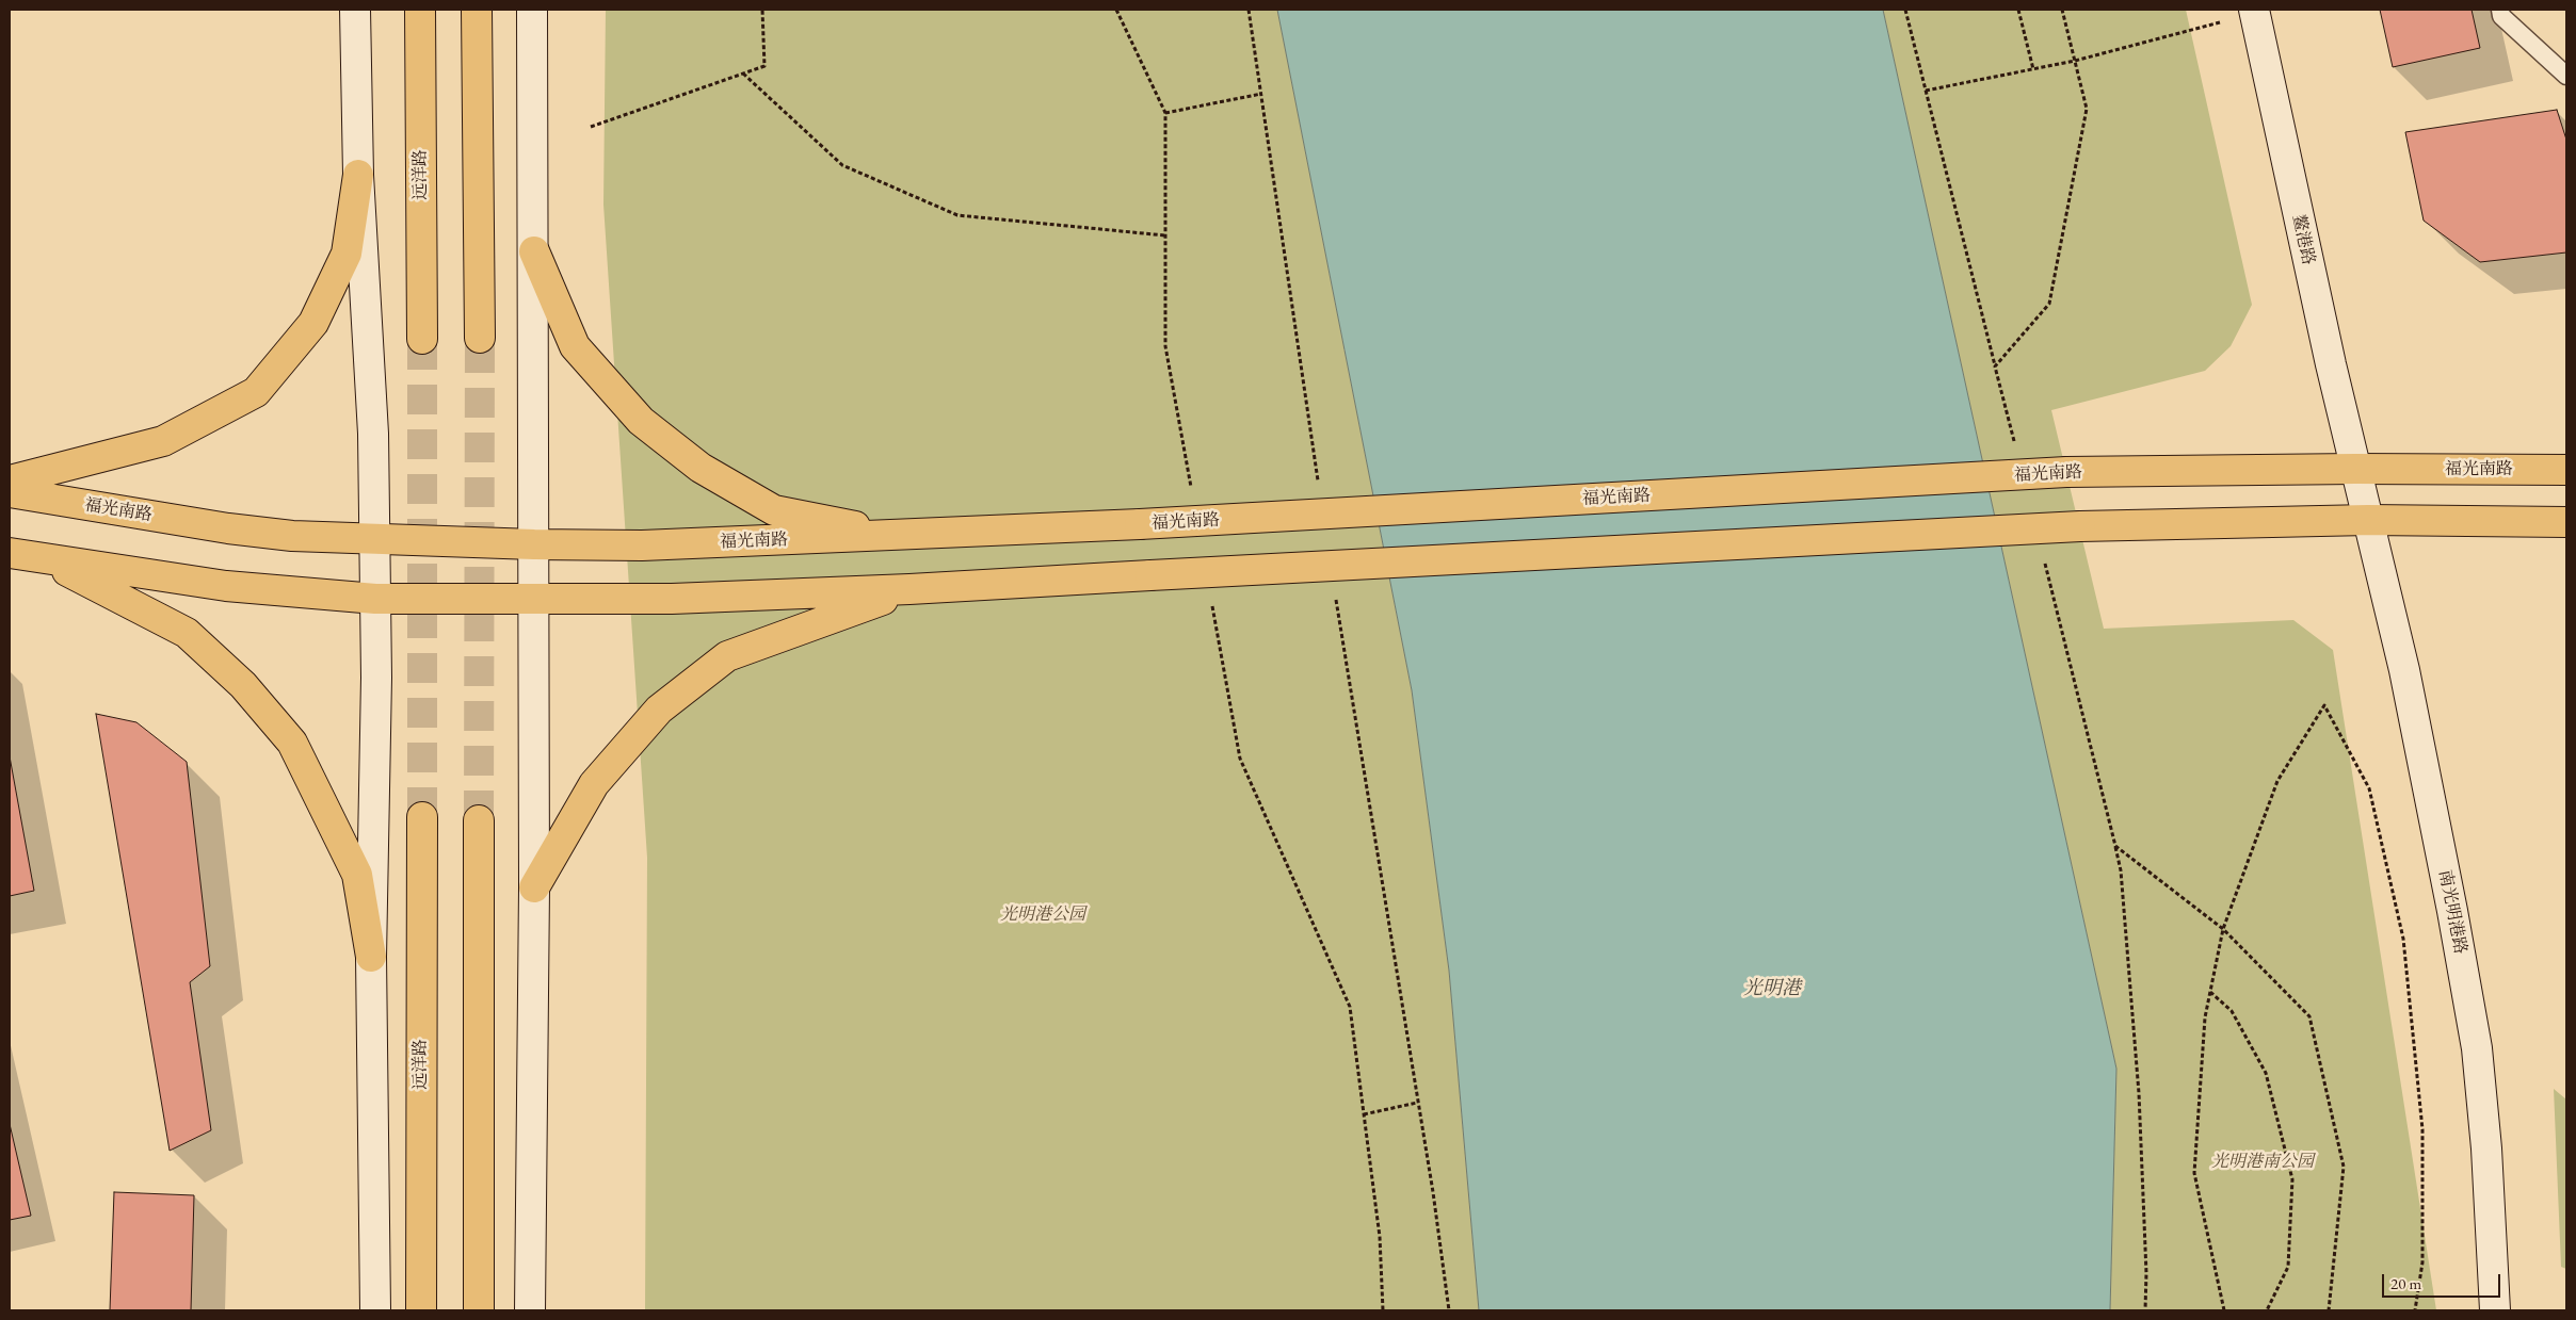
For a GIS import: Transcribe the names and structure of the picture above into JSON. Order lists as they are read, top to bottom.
{
  "streets": {
    "main road": [
      "远洋路",
      "鳌港路",
      "福光南路",
      "南光明港路"
    ]
  },
  "crossings": [
    ["鳌港路", "福光南路"],
    ["鳌港路", "南光明港路"]
  ],
  "water": ["光明港"],
  "parks": ["光明港公园", "光明港南公园"],
  "scale_bar": "20 m"
}
